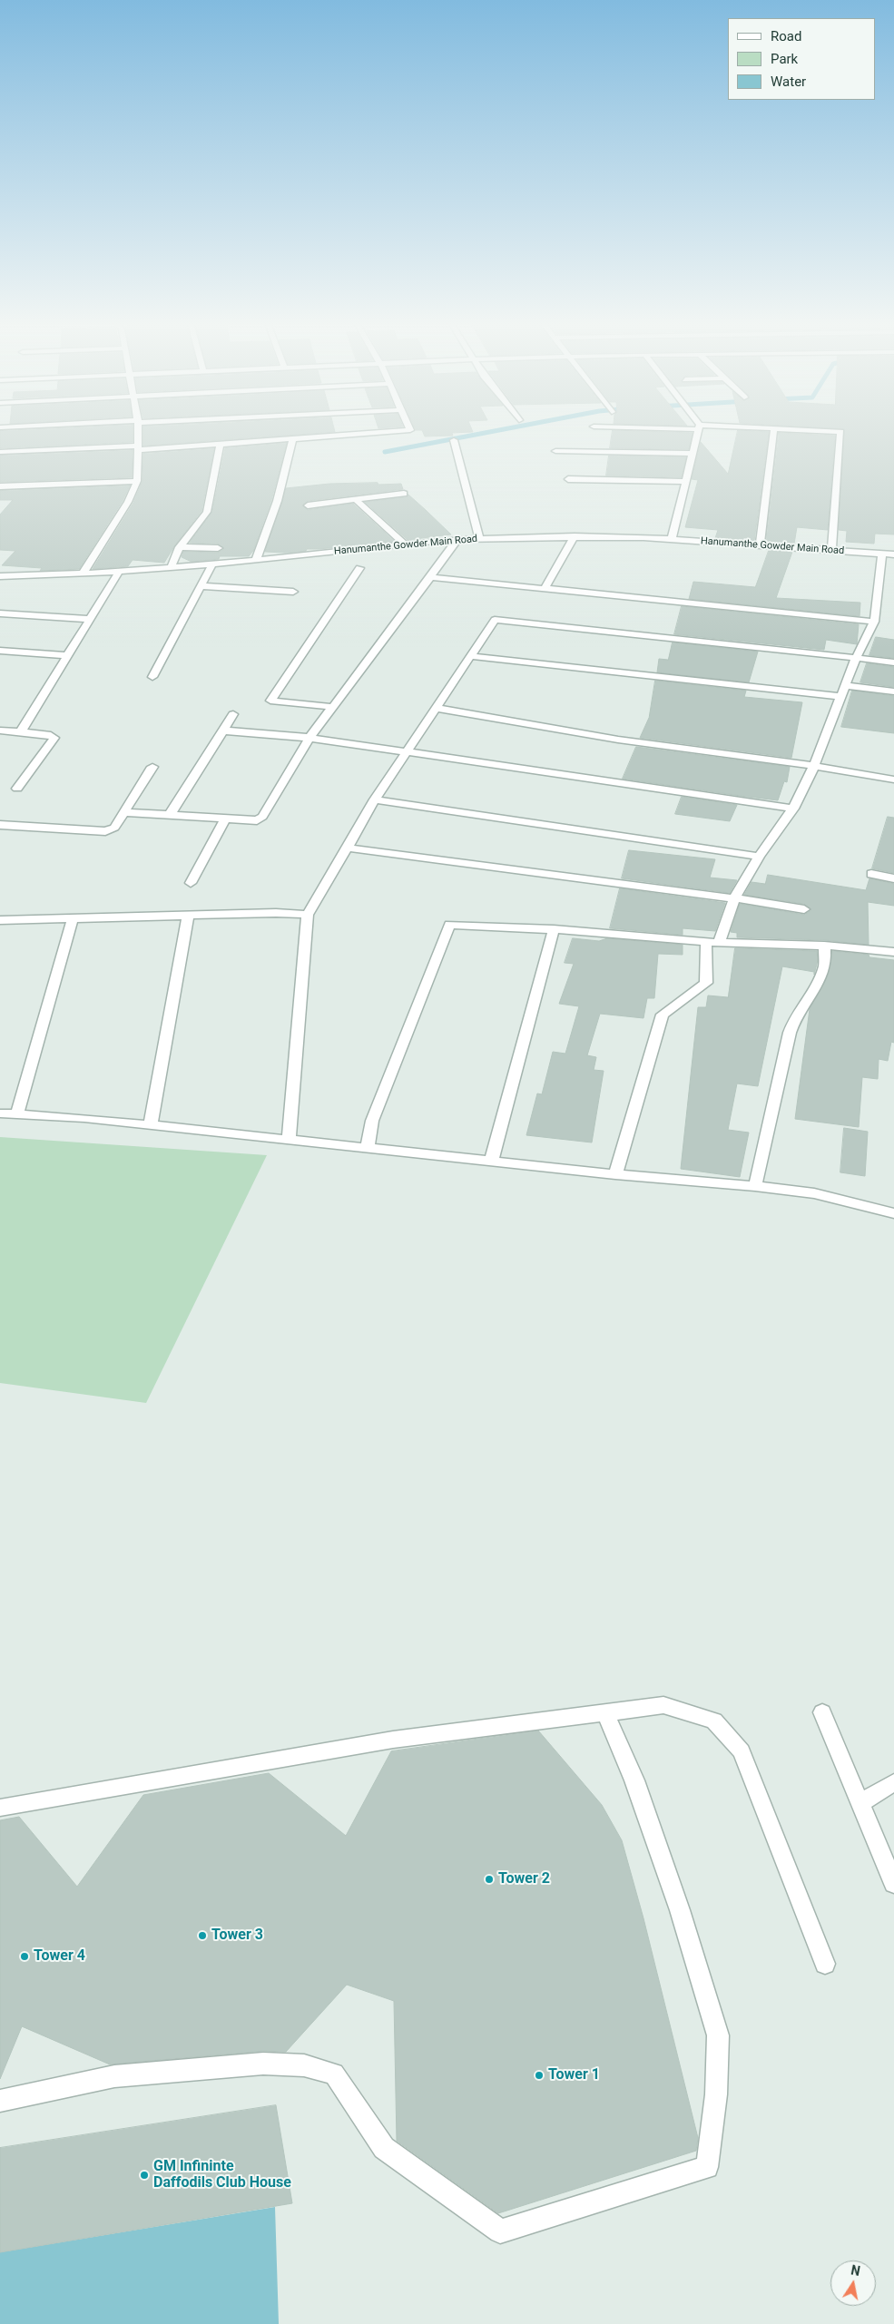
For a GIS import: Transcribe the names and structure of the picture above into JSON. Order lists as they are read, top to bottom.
{
  "streets": {
    "street": ["Hanumanthe Gowder Main Road"]
  },
  "places": [
    "Tower 2",
    "Tower 3",
    "Tower 4",
    "Tower 1",
    "GM Infininte Daffodils Club House"
  ],
  "legend": ["Road", "Park", "Water"],
  "north": "top"
}
